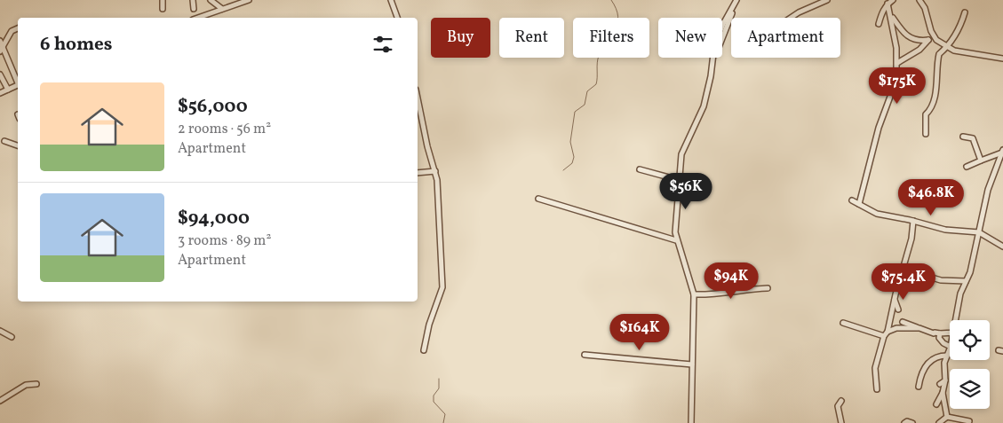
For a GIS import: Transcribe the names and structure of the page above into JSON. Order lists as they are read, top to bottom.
{
  "page": {
    "chip": [
      "Buy",
      "Rent",
      "Filters",
      "New",
      "Apartment"
    ],
    "heading": "6 homes",
    "price": [
      "$175K",
      "$56K",
      "$46.8K",
      "$94K",
      "$75.4K",
      "$164K"
    ],
    "list": [
      {
        "name": "$56,000",
        "note": "2 rooms · 56 m² · Apartment"
      },
      {
        "name": "$94,000",
        "note": "3 rooms · 89 m² · Apartment"
      }
    ]
  }
}
